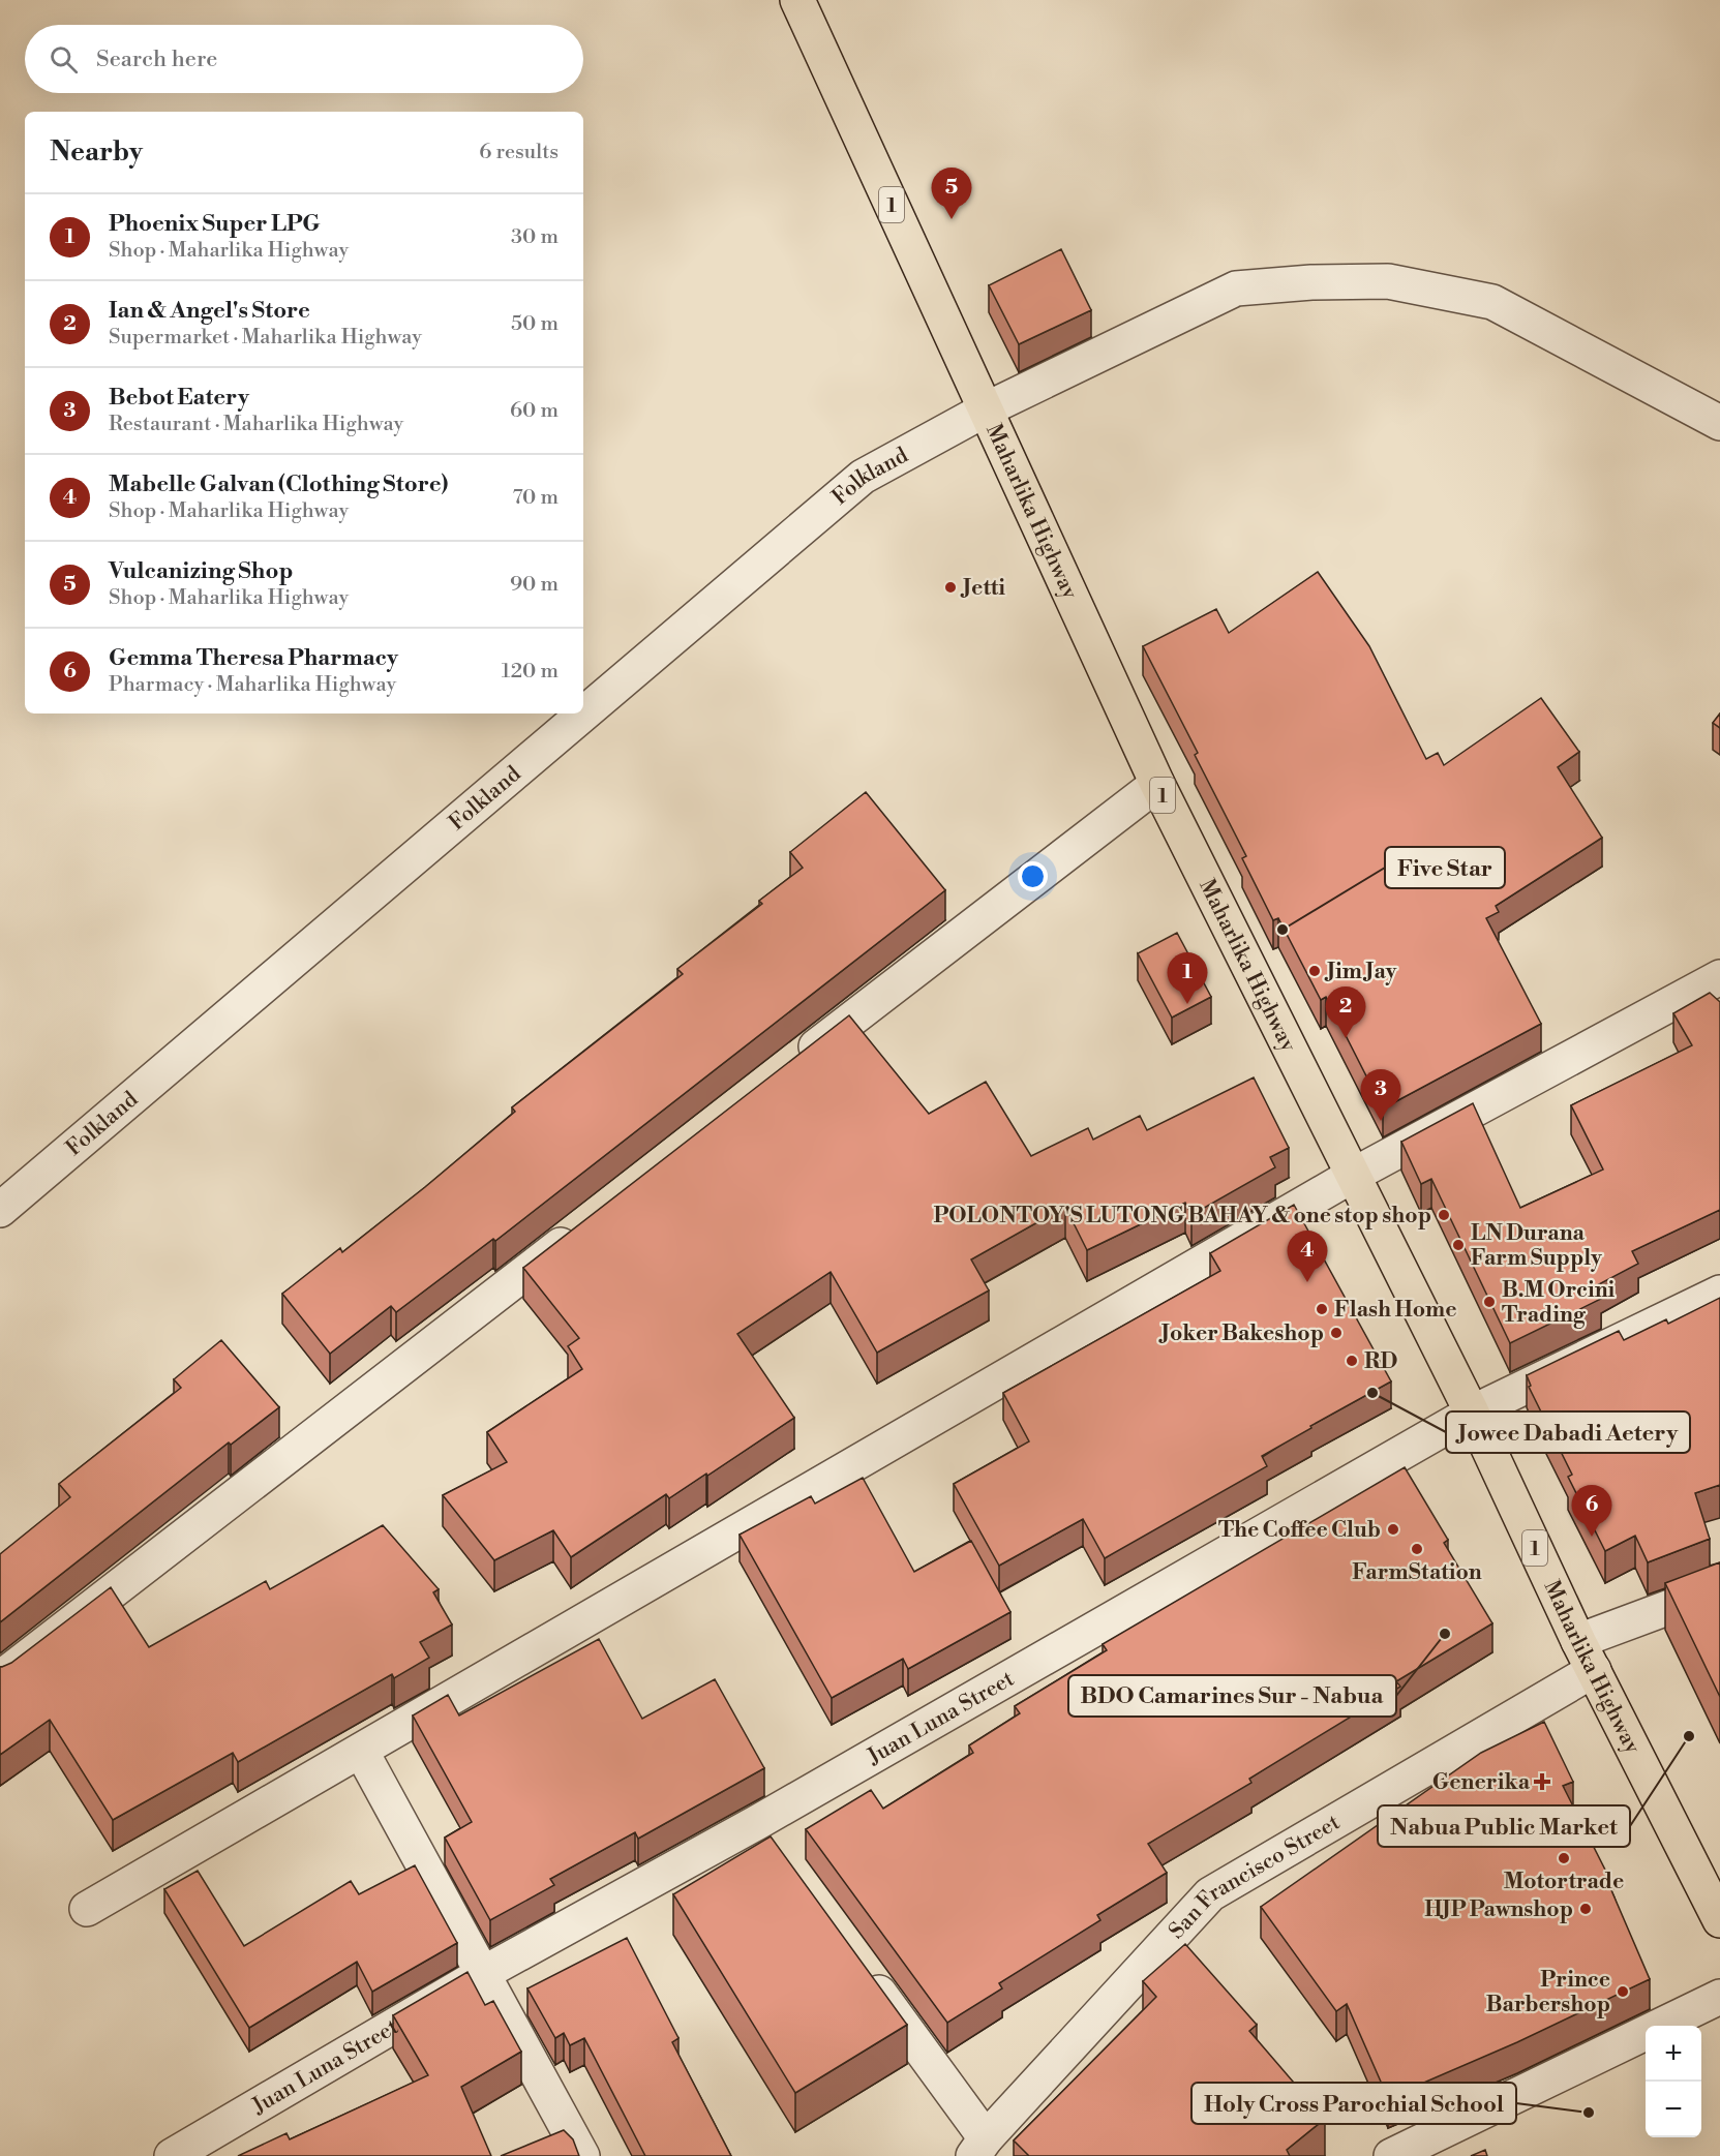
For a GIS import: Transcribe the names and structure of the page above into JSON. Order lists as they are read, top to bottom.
{
  "streets": {
    "highway": ["1", "Maharlika Highway"],
    "street": ["Folkland", "Juan Luna Street", "San Francisco Street"]
  },
  "crossings": [
    ["Folkland", "Maharlika Highway"],
    ["Maharlika Highway", "Juan Luna Street"],
    ["Maharlika Highway", "San Francisco Street"]
  ],
  "places": {
    "other": [
      "Jetti",
      "Five Star",
      "Jim Jay",
      "POLONTOY'S LUTONG BAHAY & one stop shop",
      "LN Durana Farm Supply",
      "B.M Orcini Trading",
      "Flash Home",
      "Joker Bakeshop",
      "RD",
      "Jowee Dabadi Aetery",
      "The Coffee Club",
      "FarmStation",
      "BDO Camarines Sur - Nabua",
      "Nabua Public Market",
      "Motortrade",
      "HJP Pawnshop",
      "Prince Barbershop",
      "Holy Cross Parochial School"
    ],
    "health": ["Generika"]
  },
  "page": {
    "search": "Search here",
    "heading": ["Nearby", "6 results"],
    "pins": [
      "5",
      "1",
      "2",
      "3",
      "4",
      "6"
    ],
    "list": [
      {
        "mark": "1",
        "name": "Phoenix Super LPG",
        "note": "Shop · Maharlika Highway",
        "value": "30 m"
      },
      {
        "mark": "2",
        "name": "Ian & Angel's Store",
        "note": "Supermarket · Maharlika Highway",
        "value": "50 m"
      },
      {
        "mark": "3",
        "name": "Bebot Eatery",
        "note": "Restaurant · Maharlika Highway",
        "value": "60 m"
      },
      {
        "mark": "4",
        "name": "Mabelle Galvan (Clothing Store)",
        "note": "Shop · Maharlika Highway",
        "value": "70 m"
      },
      {
        "mark": "5",
        "name": "Vulcanizing Shop",
        "note": "Shop · Maharlika Highway",
        "value": "90 m"
      },
      {
        "mark": "6",
        "name": "Gemma Theresa Pharmacy",
        "note": "Pharmacy · Maharlika Highway",
        "value": "120 m"
      }
    ],
    "map_buttons": ["+", "−"]
  }
}
